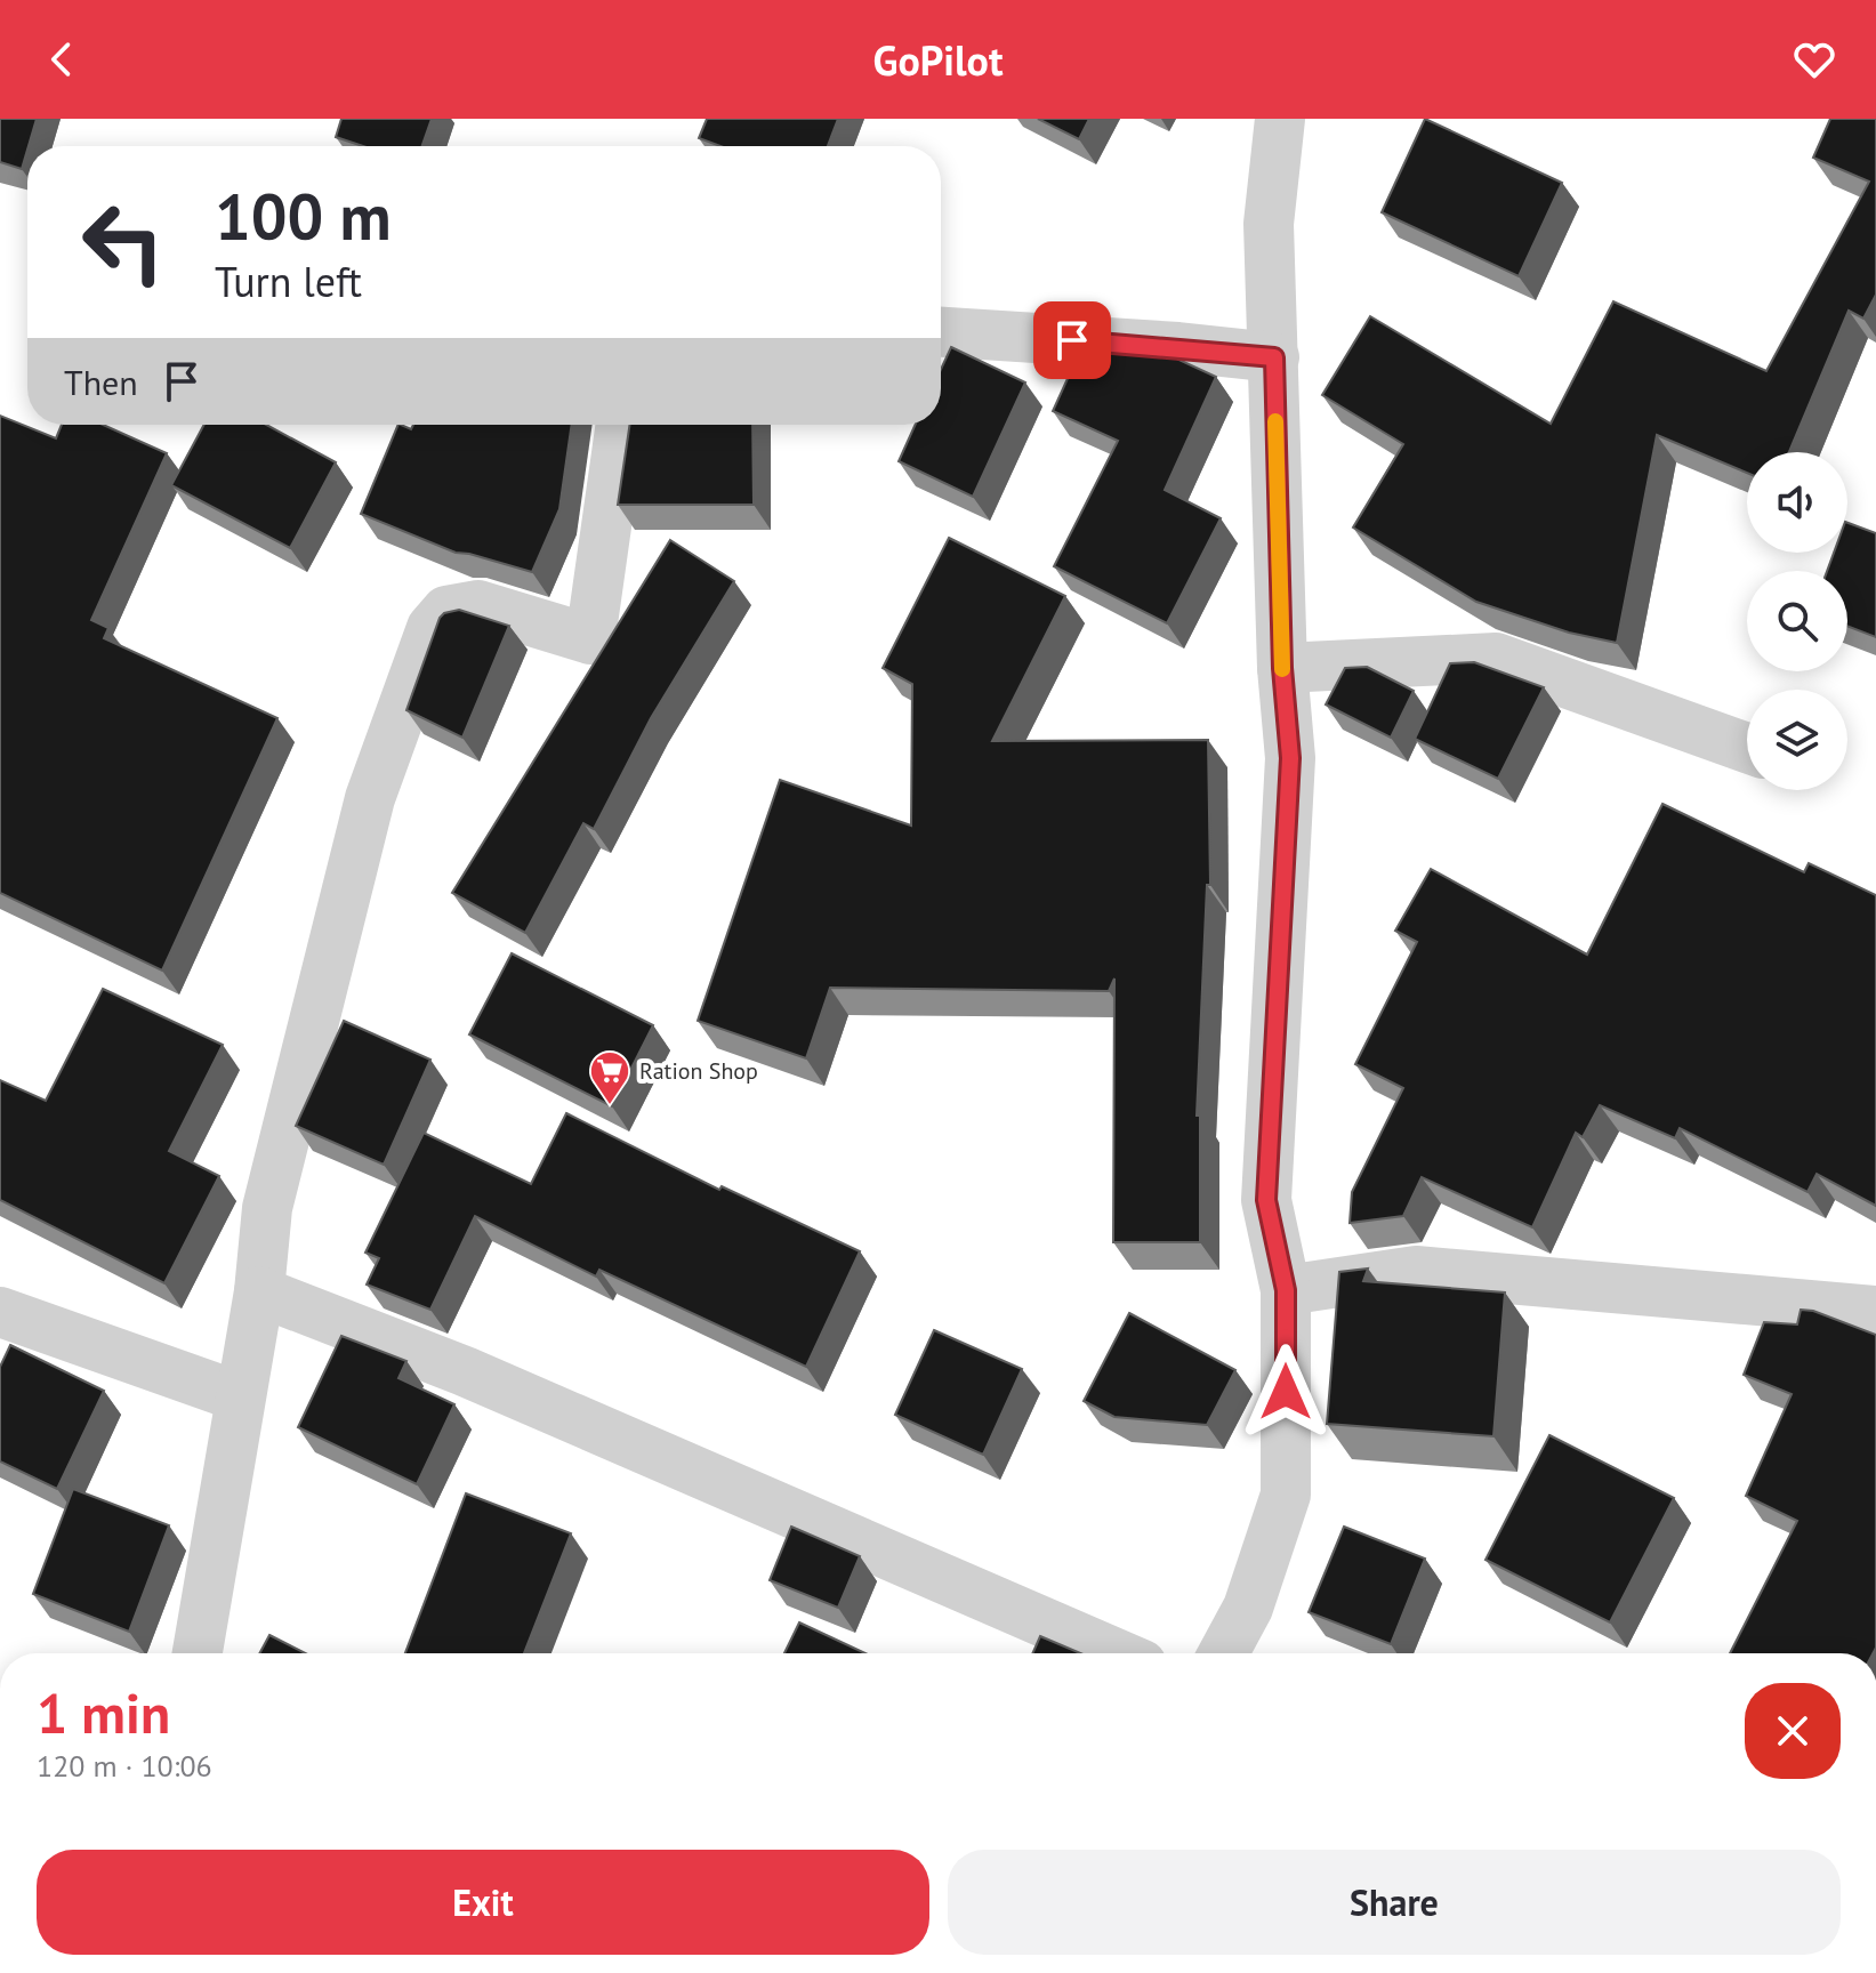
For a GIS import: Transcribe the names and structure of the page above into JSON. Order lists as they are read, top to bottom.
{
  "places": {
    "supermarket": ["Ration Shop"]
  },
  "page": {
    "header": "GoPilot",
    "turn": ["100 m", "Turn left"],
    "then": "Then",
    "heading": ["1 min", "120 m · 10:06"],
    "buttons": ["Exit", "Share"]
  }
}
